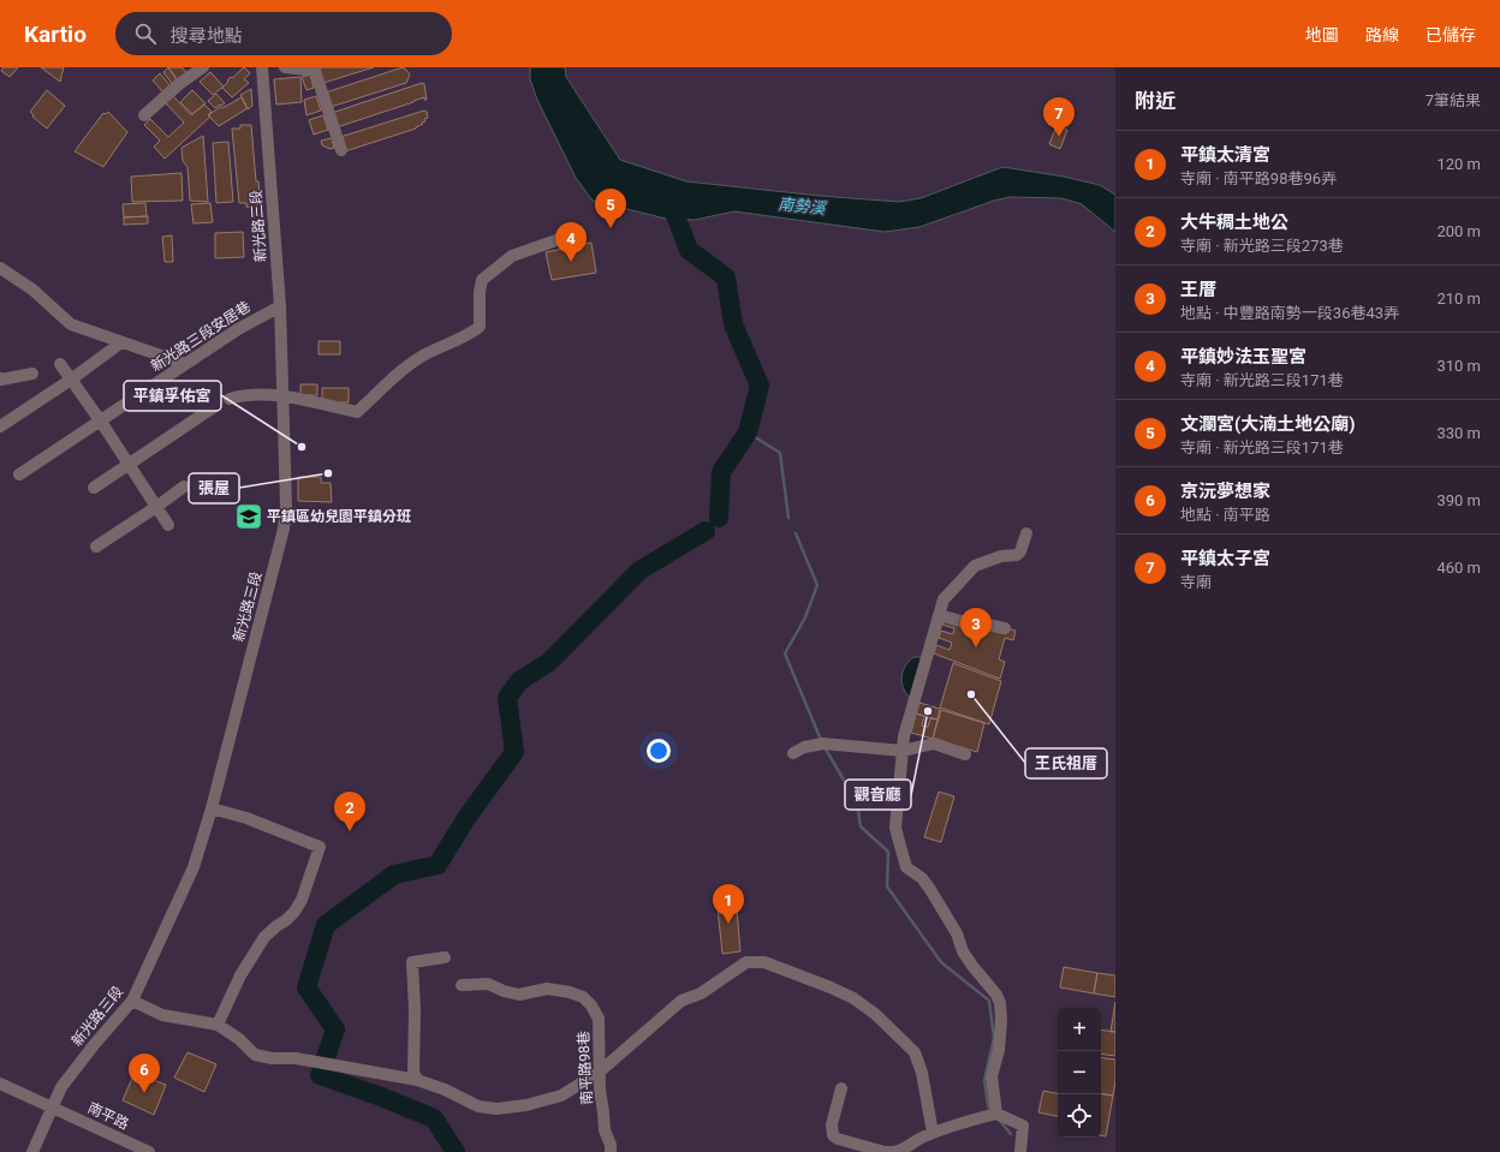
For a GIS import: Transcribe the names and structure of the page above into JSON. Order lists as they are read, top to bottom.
{
  "streets": {
    "street": [
      "新光路三段",
      "新光路三段安居巷",
      "南平路98巷",
      "南平路"
    ]
  },
  "crossings": [
    ["新光路三段", "新光路三段安居巷"],
    ["新光路三段", "南平路"]
  ],
  "water": ["南勢溪"],
  "places": {
    "other": [
      "平鎮孚佑宮",
      "張屋",
      "王氏祖厝",
      "觀音廳"
    ],
    "school or university": ["平鎮區幼兒園平鎮分班"]
  },
  "page": {
    "header": "Kartio",
    "search": "搜尋地點",
    "nav": ["地圖", "路線", "已儲存"],
    "heading": ["附近", "7筆結果"],
    "pins": [
      "7",
      "5",
      "4",
      "3",
      "2",
      "1",
      "6"
    ],
    "list": [
      {
        "mark": "1",
        "name": "平鎮太清宮",
        "note": "寺廟 · 南平路98巷96弄",
        "value": "120 m"
      },
      {
        "mark": "2",
        "name": "大牛稠土地公",
        "note": "寺廟 · 新光路三段273巷",
        "value": "200 m"
      },
      {
        "mark": "3",
        "name": "王厝",
        "note": "地點 · 中豐路南勢一段36巷43弄",
        "value": "210 m"
      },
      {
        "mark": "4",
        "name": "平鎮妙法玉聖宮",
        "note": "寺廟 · 新光路三段171巷",
        "value": "310 m"
      },
      {
        "mark": "5",
        "name": "文瀾宮(大湳土地公廟)",
        "note": "寺廟 · 新光路三段171巷",
        "value": "330 m"
      },
      {
        "mark": "6",
        "name": "京沅夢想家",
        "note": "地點 · 南平路",
        "value": "390 m"
      },
      {
        "mark": "7",
        "name": "平鎮太子宮",
        "note": "寺廟",
        "value": "460 m"
      }
    ],
    "map_buttons": ["+", "−"]
  }
}
